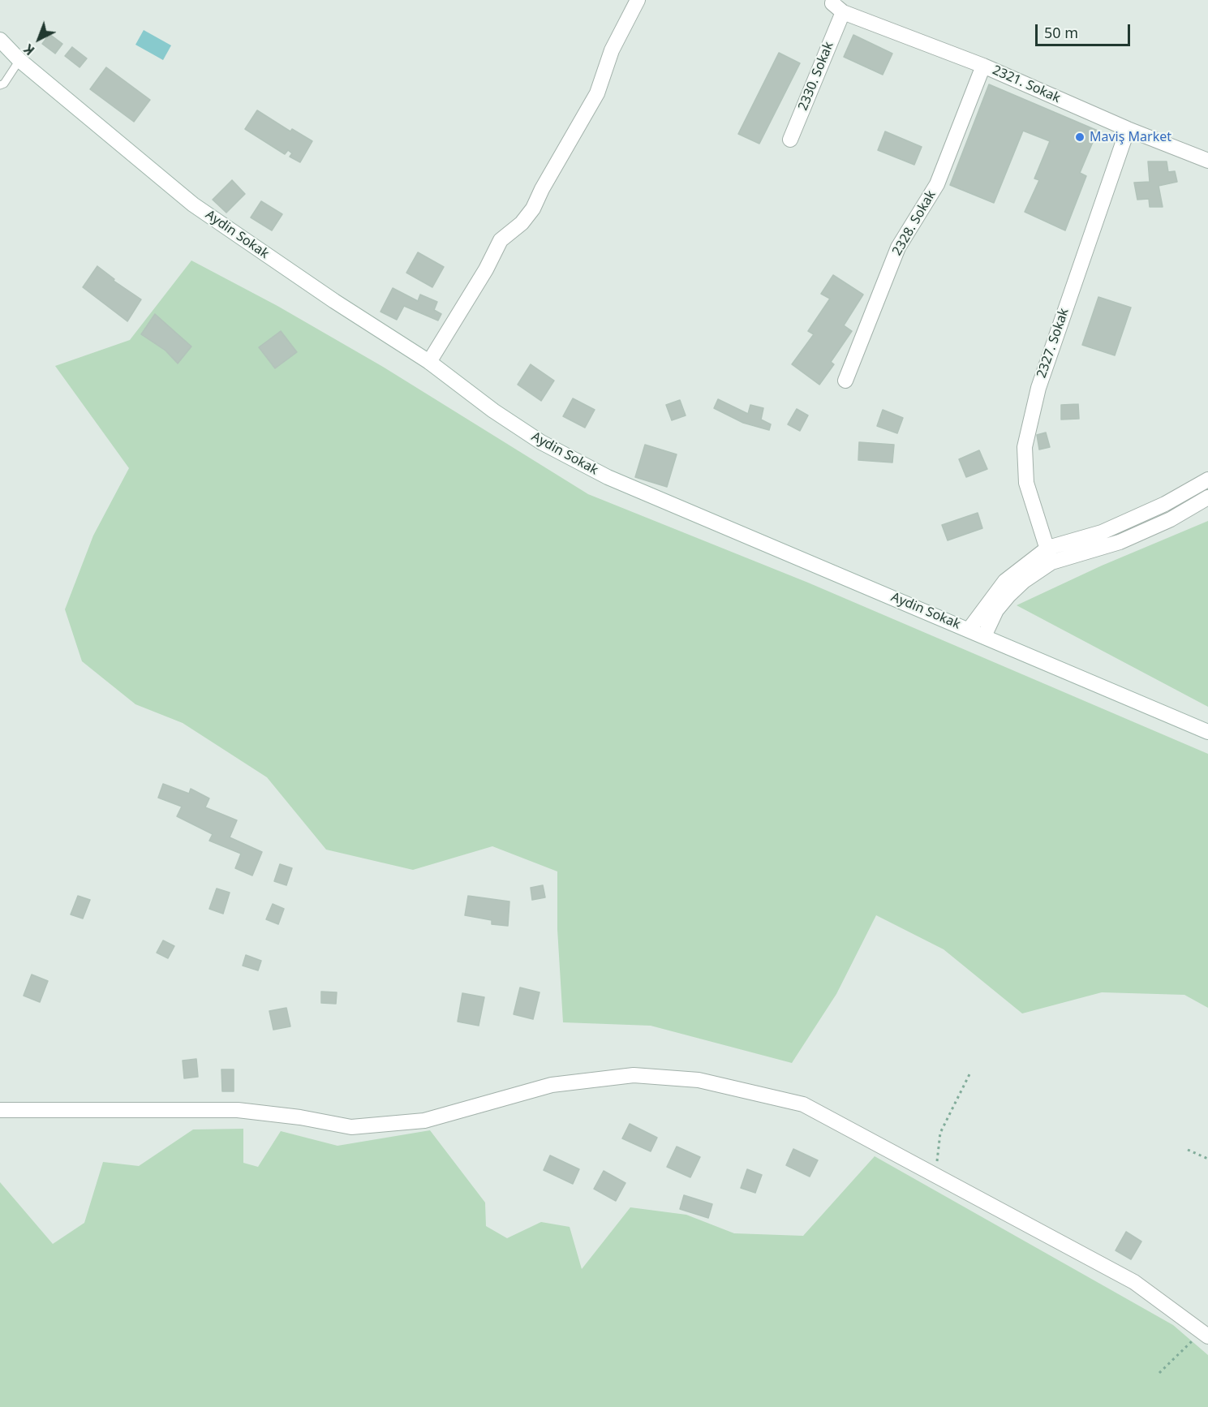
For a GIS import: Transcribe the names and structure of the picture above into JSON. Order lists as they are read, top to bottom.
{
  "streets": {
    "street": [
      "2330. Sokak",
      "2321. Sokak",
      "2328. Sokak",
      "Aydin Sokak",
      "2327. Sokak"
    ]
  },
  "crossings": [
    ["2330. Sokak", "2321. Sokak"],
    ["2321. Sokak", "2328. Sokak"],
    ["2321. Sokak", "2327. Sokak"]
  ],
  "places": ["Maviş Market"],
  "scale_bar": "50 m",
  "north": "bottom left"
}
